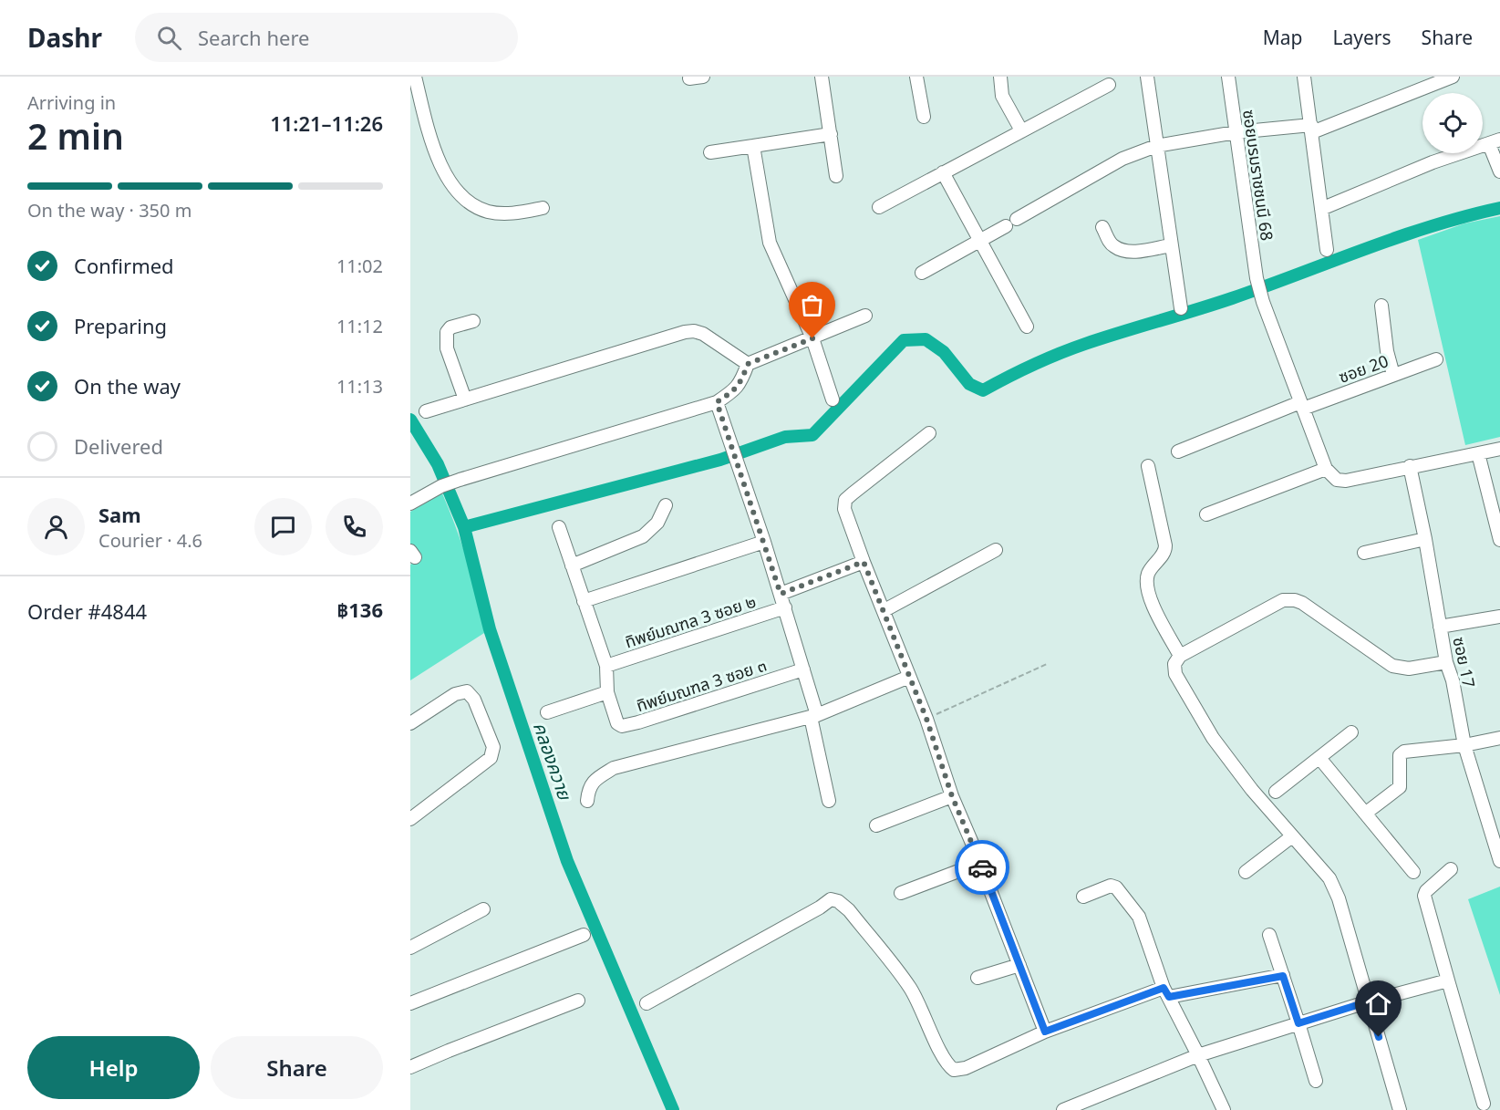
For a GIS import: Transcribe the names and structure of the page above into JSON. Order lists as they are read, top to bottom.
{
  "streets": {
    "street": [
      "ซอยบรมราชชนนี 68",
      "ซอย 20",
      "ทิพย์มณฑล 3 ซอย ๒",
      "ซอย 17",
      "ทิพย์มณฑล 3 ซอย ๓"
    ]
  },
  "crossings": [
    ["ซอยบรมราชชนนี 68", "ซอย 20"],
    ["ทิพย์มณฑล 3 ซอย ๒", "ทิพย์มณฑล 3 ซอย ๓"]
  ],
  "water": ["คลองควาย"],
  "page": {
    "header": "Dashr",
    "search": "Search here",
    "nav": ["Map", "Layers", "Share"],
    "heading": ["2 min", "Arriving in", "11:21–11:26"],
    "panel": [
      "Sam",
      "Courier · 4.6",
      "Order #4844",
      "฿136"
    ],
    "bar": "On the way · 350 m",
    "list": [
      ["Confirmed", "11:02"],
      ["Preparing", "11:12"],
      ["On the way", "11:13"],
      "Delivered"
    ],
    "buttons": ["Help", "Share"]
  }
}
